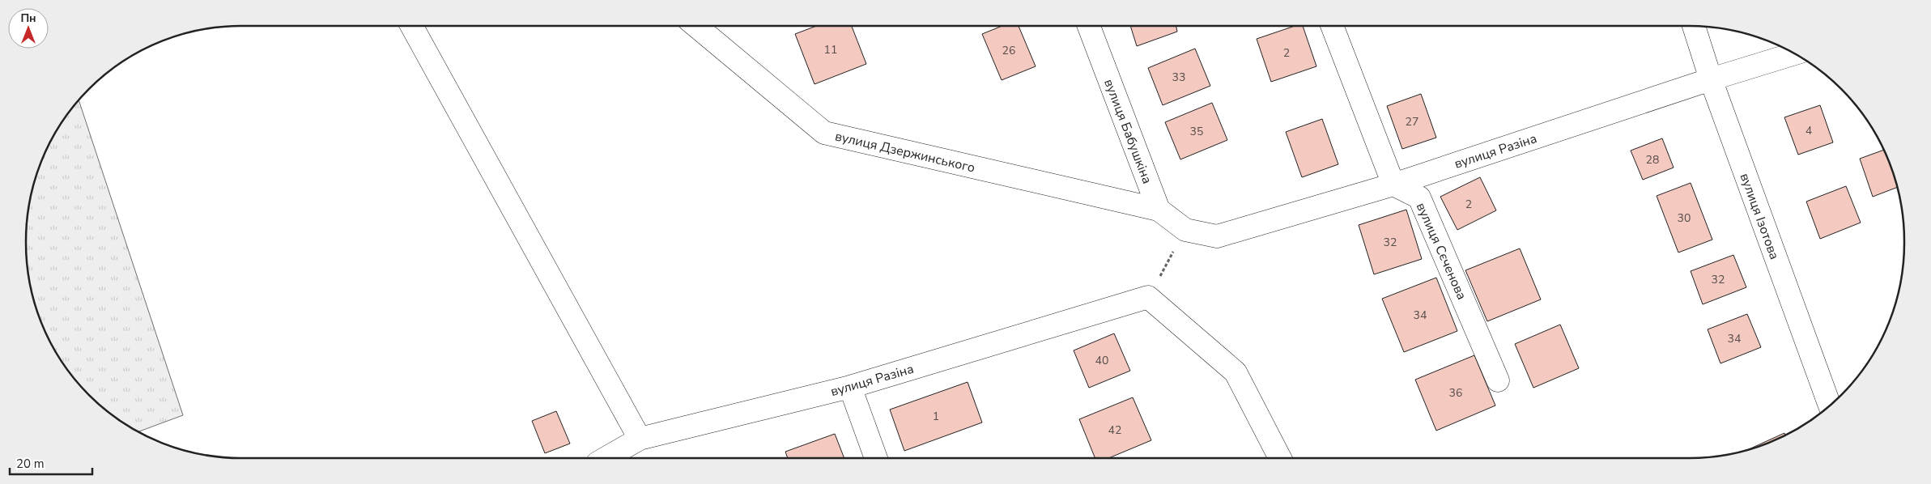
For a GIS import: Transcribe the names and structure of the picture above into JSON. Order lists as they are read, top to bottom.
{
  "streets": {
    "street": [
      "вулиця Бабушкіна",
      "вулиця Разіна",
      "вулиця Дзержинського",
      "вулиця Ізотова",
      "вулиця Сєченова"
    ]
  },
  "crossings": [
    ["вулиця Бабушкіна", "вулиця Дзержинського"],
    ["вулиця Разіна", "вулиця Ізотова"],
    ["вулиця Разіна", "вулиця Сєченова"]
  ],
  "house_numbers": [
    "11",
    "26",
    "2",
    "33",
    "27",
    "4",
    "35",
    "28",
    "2",
    "30",
    "32",
    "32",
    "34",
    "34",
    "40",
    "36",
    "1",
    "42"
  ],
  "scale_bar": "20 m",
  "north": "top"
}
